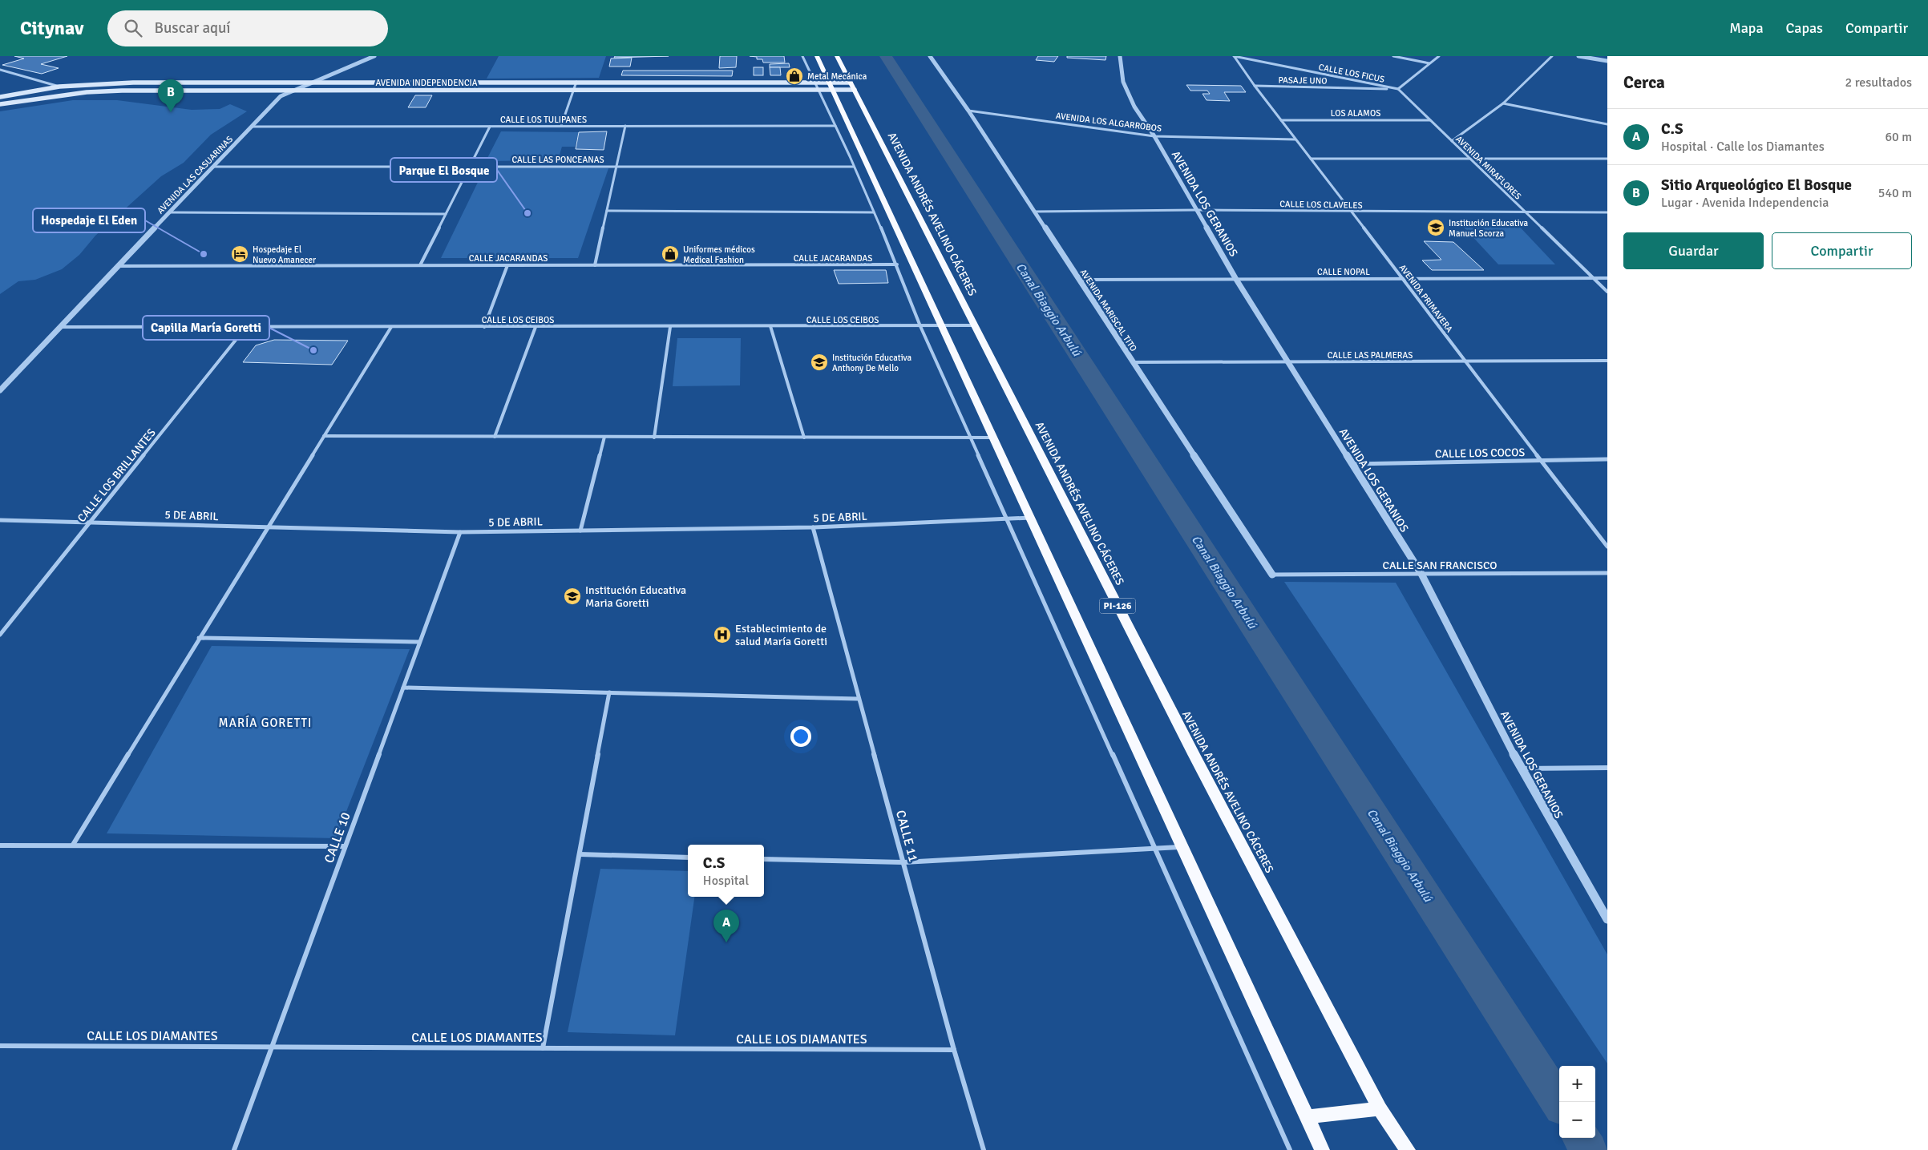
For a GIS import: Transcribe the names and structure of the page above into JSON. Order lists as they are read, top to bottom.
{
  "streets": {
    "highway": ["AVENIDA ANDRÉS AVELINO CÁCERES", "PI-126"],
    "main road": ["AVENIDA INDEPENDENCIA"],
    "street": [
      "CALLE LOS FICUS",
      "PASAJE UNO",
      "LOS ALAMOS",
      "CALLE LOS TULIPANES",
      "AVENIDA LOS ALGARROBOS",
      "CALLE LAS PONCEANAS",
      "AVENIDA MIRAFLORES",
      "AVENIDA LAS CASUARINAS",
      "AVENIDA LOS GERANIOS",
      "CALLE LOS CLAVELES",
      "CALLE JACARANDAS",
      "CALLE NOPAL",
      "AVENIDA PRIMAVERA",
      "AVENIDA MARISCAL TITO",
      "CALLE LOS CEIBOS",
      "CALLE LAS PALMERAS",
      "CALLE LOS COCOS",
      "CALLE LOS BRILLANTES",
      "5 DE ABRIL",
      "CALLE SAN FRANCISCO",
      "CALLE 11",
      "CALLE 10",
      "CALLE LOS DIAMANTES"
    ]
  },
  "crossings": [
    ["CALLE LOS FICUS", "PASAJE UNO"],
    ["CALLE LOS FICUS", "AVENIDA MIRAFLORES"],
    ["CALLE LOS FICUS", "AVENIDA PRIMAVERA"],
    ["PASAJE UNO", "AVENIDA MIRAFLORES"],
    ["PASAJE UNO", "AVENIDA PRIMAVERA"],
    ["AVENIDA INDEPENDENCIA", "AVENIDA LAS CASUARINAS"],
    ["AVENIDA INDEPENDENCIA", "AVENIDA ANDRÉS AVELINO CÁCERES"],
    ["LOS ALAMOS", "AVENIDA MIRAFLORES"],
    ["LOS ALAMOS", "AVENIDA PRIMAVERA"],
    ["CALLE LOS TULIPANES", "AVENIDA LAS CASUARINAS"],
    ["AVENIDA LOS ALGARROBOS", "AVENIDA LOS GERANIOS"],
    ["AVENIDA LOS ALGARROBOS", "AVENIDA PRIMAVERA"],
    ["AVENIDA LOS ALGARROBOS", "AVENIDA MARISCAL TITO"],
    ["CALLE LAS PONCEANAS", "AVENIDA LAS CASUARINAS"],
    ["AVENIDA MIRAFLORES", "CALLE LOS CLAVELES"],
    ["AVENIDA MIRAFLORES", "CALLE NOPAL"],
    ["AVENIDA LAS CASUARINAS", "CALLE JACARANDAS"],
    ["AVENIDA LAS CASUARINAS", "CALLE LOS CEIBOS"],
    ["AVENIDA LOS GERANIOS", "CALLE LOS CLAVELES"],
    ["AVENIDA LOS GERANIOS", "CALLE NOPAL"],
    ["AVENIDA LOS GERANIOS", "CALLE LAS PALMERAS"],
    ["AVENIDA LOS GERANIOS", "CALLE LOS COCOS"],
    ["AVENIDA LOS GERANIOS", "CALLE SAN FRANCISCO"],
    ["CALLE LOS CLAVELES", "AVENIDA PRIMAVERA"],
    ["CALLE LOS CLAVELES", "AVENIDA MARISCAL TITO"],
    ["AVENIDA ANDRÉS AVELINO CÁCERES", "CALLE LOS CEIBOS"],
    ["CALLE NOPAL", "AVENIDA PRIMAVERA"],
    ["CALLE NOPAL", "AVENIDA MARISCAL TITO"],
    ["AVENIDA PRIMAVERA", "CALLE LAS PALMERAS"],
    ["AVENIDA PRIMAVERA", "CALLE LOS COCOS"],
    ["AVENIDA MARISCAL TITO", "CALLE LAS PALMERAS"],
    ["AVENIDA MARISCAL TITO", "CALLE SAN FRANCISCO"],
    ["CALLE LOS CEIBOS", "CALLE LOS BRILLANTES"],
    ["CALLE LOS BRILLANTES", "5 DE ABRIL"],
    ["5 DE ABRIL", "CALLE 11"],
    ["5 DE ABRIL", "CALLE 10"],
    ["CALLE 11", "CALLE LOS DIAMANTES"],
    ["CALLE 10", "CALLE LOS DIAMANTES"]
  ],
  "districts": ["MARÍA GORETTI"],
  "water": ["Canal Biaggio Arbulú"],
  "places": {
    "shop": ["Metal Mecánica", "Uniformes médicos Medical Fashion"],
    "other": ["Parque El Bosque", "Hospedaje El Eden", "Capilla María Goretti"],
    "school or university": ["Institución Educativa Manuel Scorza", "Institución Educativa Anthony De Mello", "Institución Educativa Maria Goretti"],
    "hotel": ["Hospedaje El Nuevo Amanecer"],
    "hospital": ["Establecimiento de salud María Goretti"]
  },
  "page": {
    "header": "Citynav",
    "search": "Buscar aquí",
    "nav": ["Mapa", "Capas", "Compartir"],
    "heading": ["Cerca", "2 resultados"],
    "pins": ["B", "A"],
    "list": [
      {
        "mark": "A",
        "name": "C.S",
        "note": "Hospital · Calle los Diamantes",
        "value": "60 m"
      },
      {
        "mark": "B",
        "name": "Sitio Arqueológico El Bosque",
        "note": "Lugar · Avenida Independencia",
        "value": "540 m"
      }
    ],
    "buttons": ["Guardar", "Compartir"],
    "popup": ["C.S", "Hospital"],
    "map_buttons": ["+", "−"]
  }
}
